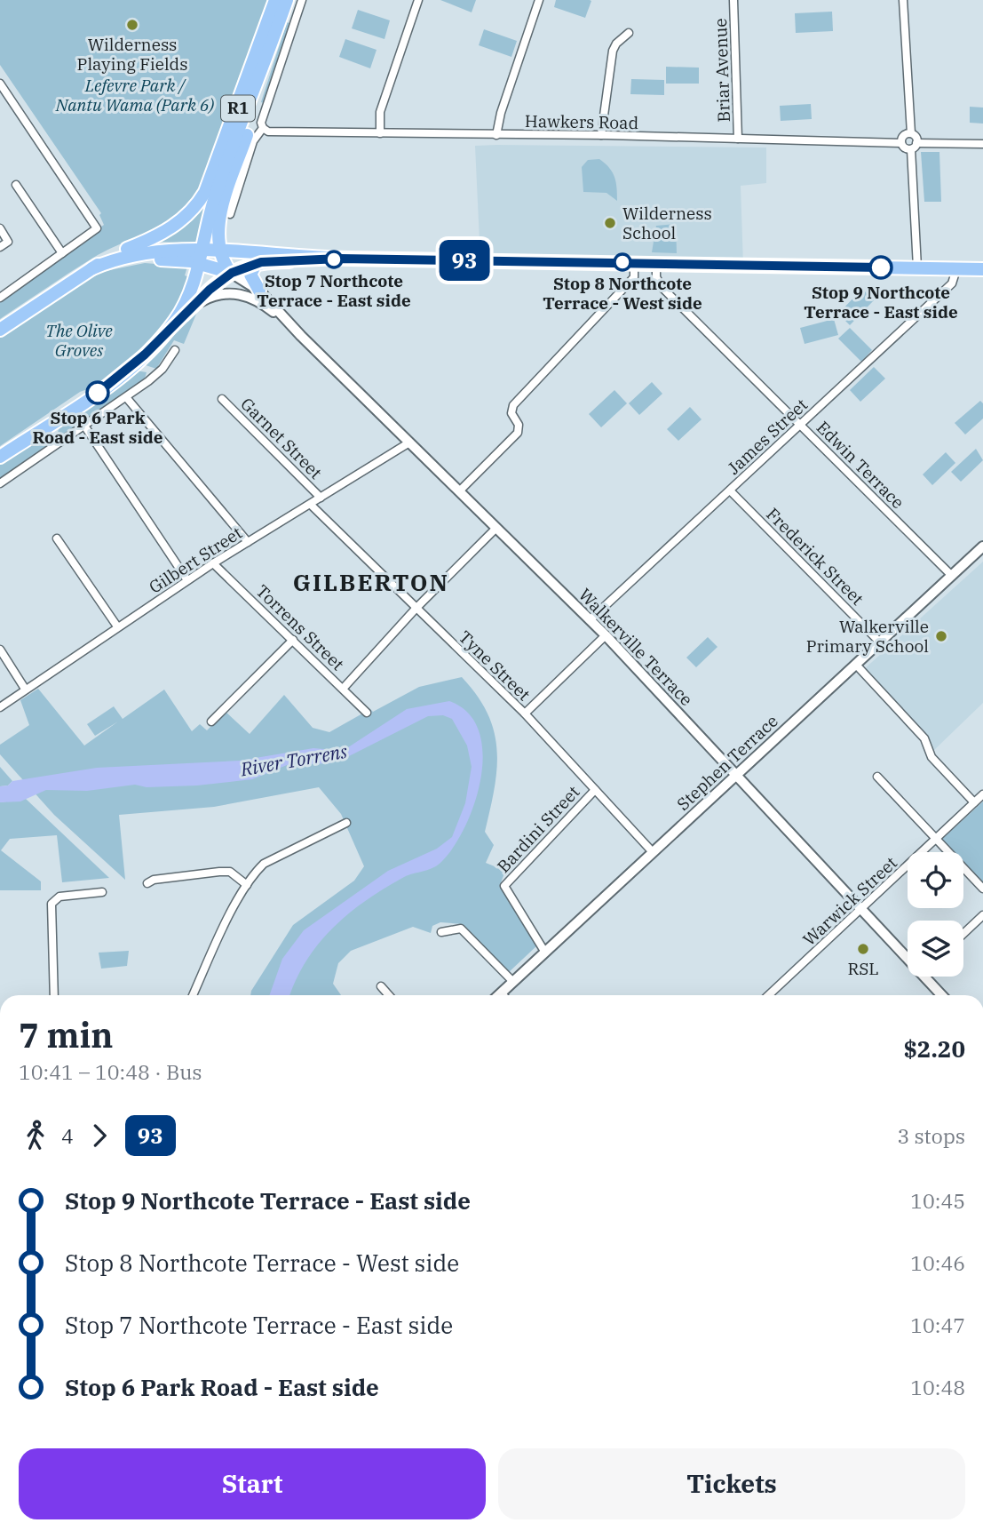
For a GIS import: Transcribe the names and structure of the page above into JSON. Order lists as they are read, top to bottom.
{
  "streets": {
    "highway": ["R1"],
    "street": [
      "Briar Avenue",
      "Hawkers Road",
      "James Street",
      "Garnet Street",
      "Edwin Terrace",
      "Frederick Street",
      "Gilbert Street",
      "Torrens Street",
      "Walkerville Terrace",
      "Tyne Street",
      "Stephen Terrace",
      "Bardini Street",
      "Warwick Street"
    ]
  },
  "crossings": [
    ["Briar Avenue", "Hawkers Road"],
    ["James Street", "Edwin Terrace"],
    ["James Street", "Frederick Street"],
    ["James Street", "Walkerville Terrace"],
    ["Garnet Street", "Gilbert Street"],
    ["Edwin Terrace", "Stephen Terrace"],
    ["Frederick Street", "Stephen Terrace"],
    ["Gilbert Street", "Torrens Street"],
    ["Gilbert Street", "Walkerville Terrace"],
    ["Gilbert Street", "Tyne Street"],
    ["Walkerville Terrace", "Stephen Terrace"],
    ["Walkerville Terrace", "Warwick Street"],
    ["Tyne Street", "Stephen Terrace"],
    ["Tyne Street", "Bardini Street"],
    ["Stephen Terrace", "Bardini Street"]
  ],
  "districts": ["GILBERTON"],
  "water": ["River Torrens"],
  "parks": ["Lefevre Park / Nantu Wama (Park 6)", "The Olive Groves"],
  "places": [
    "Wilderness Playing Fields",
    "Wilderness School",
    "Stop 7 Northcote Terrace - East side",
    "Stop 8 Northcote Terrace - West side",
    "Stop 9 Northcote Terrace - East side",
    "Stop 6 Park Road - East side",
    "Walkerville Primary School",
    "RSL"
  ],
  "lines": ["bus line 93"],
  "page": {
    "on_map": "93",
    "heading": ["7 min", "10:41 – 10:48 · Bus", "$2.20"],
    "legs": ["4", "93", "3 stops"],
    "list": [
      {
        "name": "Stop 9 Northcote Terrace - East side",
        "value": "10:45"
      },
      {
        "name": "Stop 8 Northcote Terrace - West side",
        "value": "10:46"
      },
      {
        "name": "Stop 7 Northcote Terrace - East side",
        "value": "10:47"
      },
      {
        "name": "Stop 6 Park Road - East side",
        "value": "10:48"
      }
    ],
    "buttons": ["Start", "Tickets"]
  }
}
